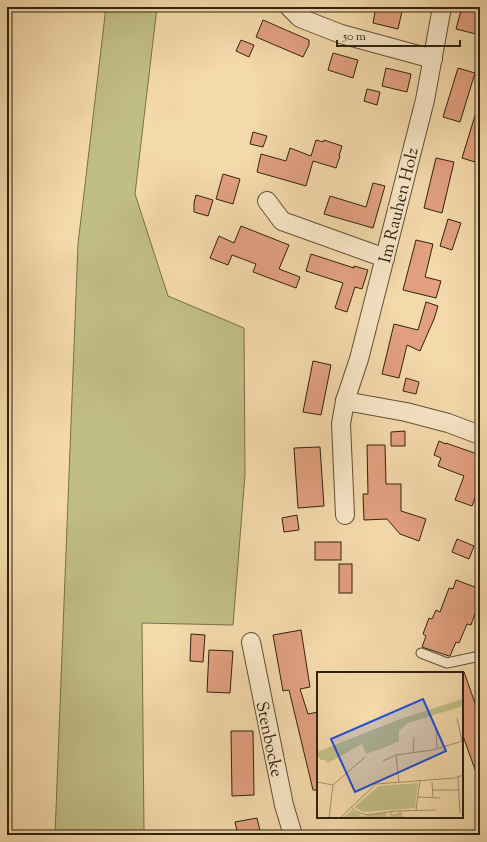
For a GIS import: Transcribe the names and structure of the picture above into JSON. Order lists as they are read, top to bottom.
{
  "streets": {
    "street": ["Im Rauhen Holz", "Stenbocke"]
  },
  "scale_bar": "50 m"
}
